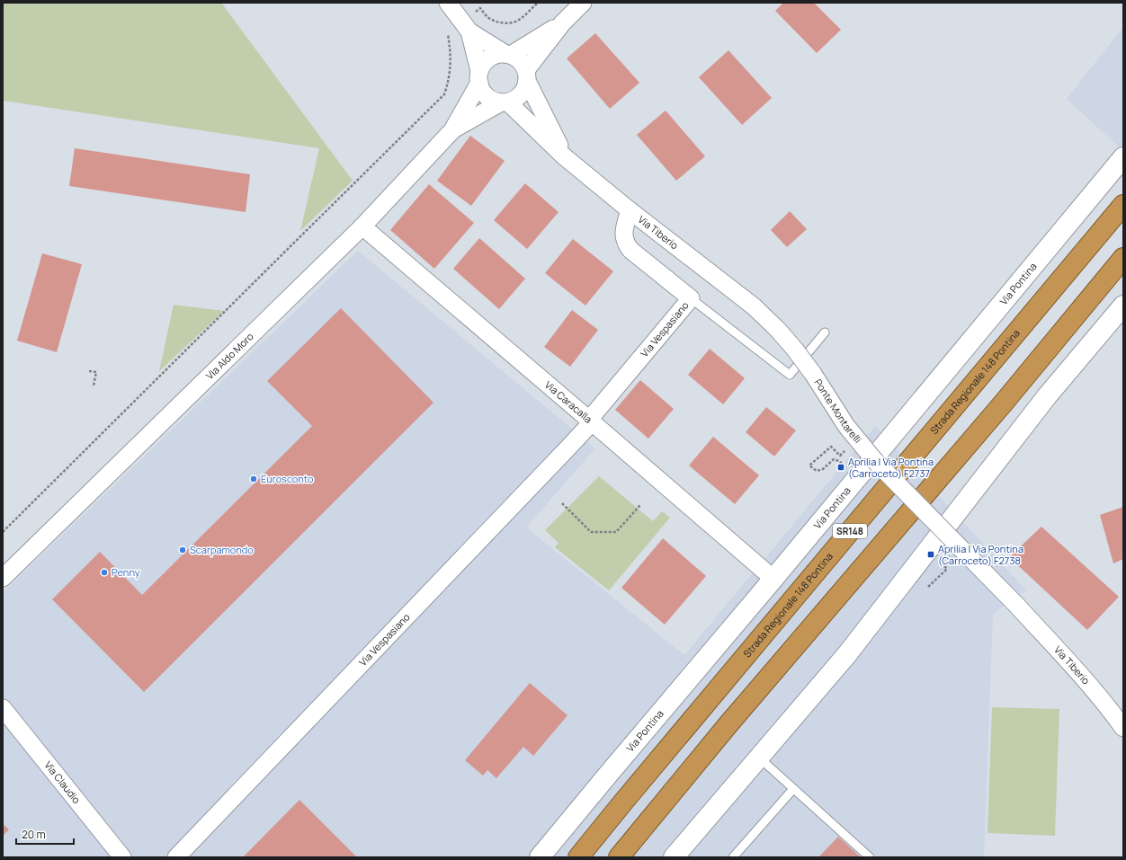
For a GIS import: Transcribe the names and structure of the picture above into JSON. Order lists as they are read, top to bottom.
{
  "streets": {
    "highway": ["Strada Regionale 148 Pontina", "SR148"],
    "street": [
      "Via Tiberio",
      "Via Pontina",
      "Via Vespasiano",
      "Via Aldo Moro",
      "Via Caracalla",
      "Ponte Montarelli",
      "Via Claudio"
    ]
  },
  "crossings": [
    ["Via Tiberio", "Via Vespasiano"],
    ["Via Tiberio", "Via Aldo Moro"],
    ["Via Tiberio", "Ponte Montarelli"],
    ["Via Pontina", "Via Caracalla"],
    ["Via Vespasiano", "Via Caracalla"],
    ["Via Aldo Moro", "Via Caracalla"]
  ],
  "places": {
    "transit": ["Aprilia | Via Pontina (Carroceto) F2737", "Aprilia | Via Pontina (Carroceto) F2738"],
    "other": ["Eurosconto", "Scarpamondo", "Penny"]
  },
  "scale_bar": "20 m"
}
